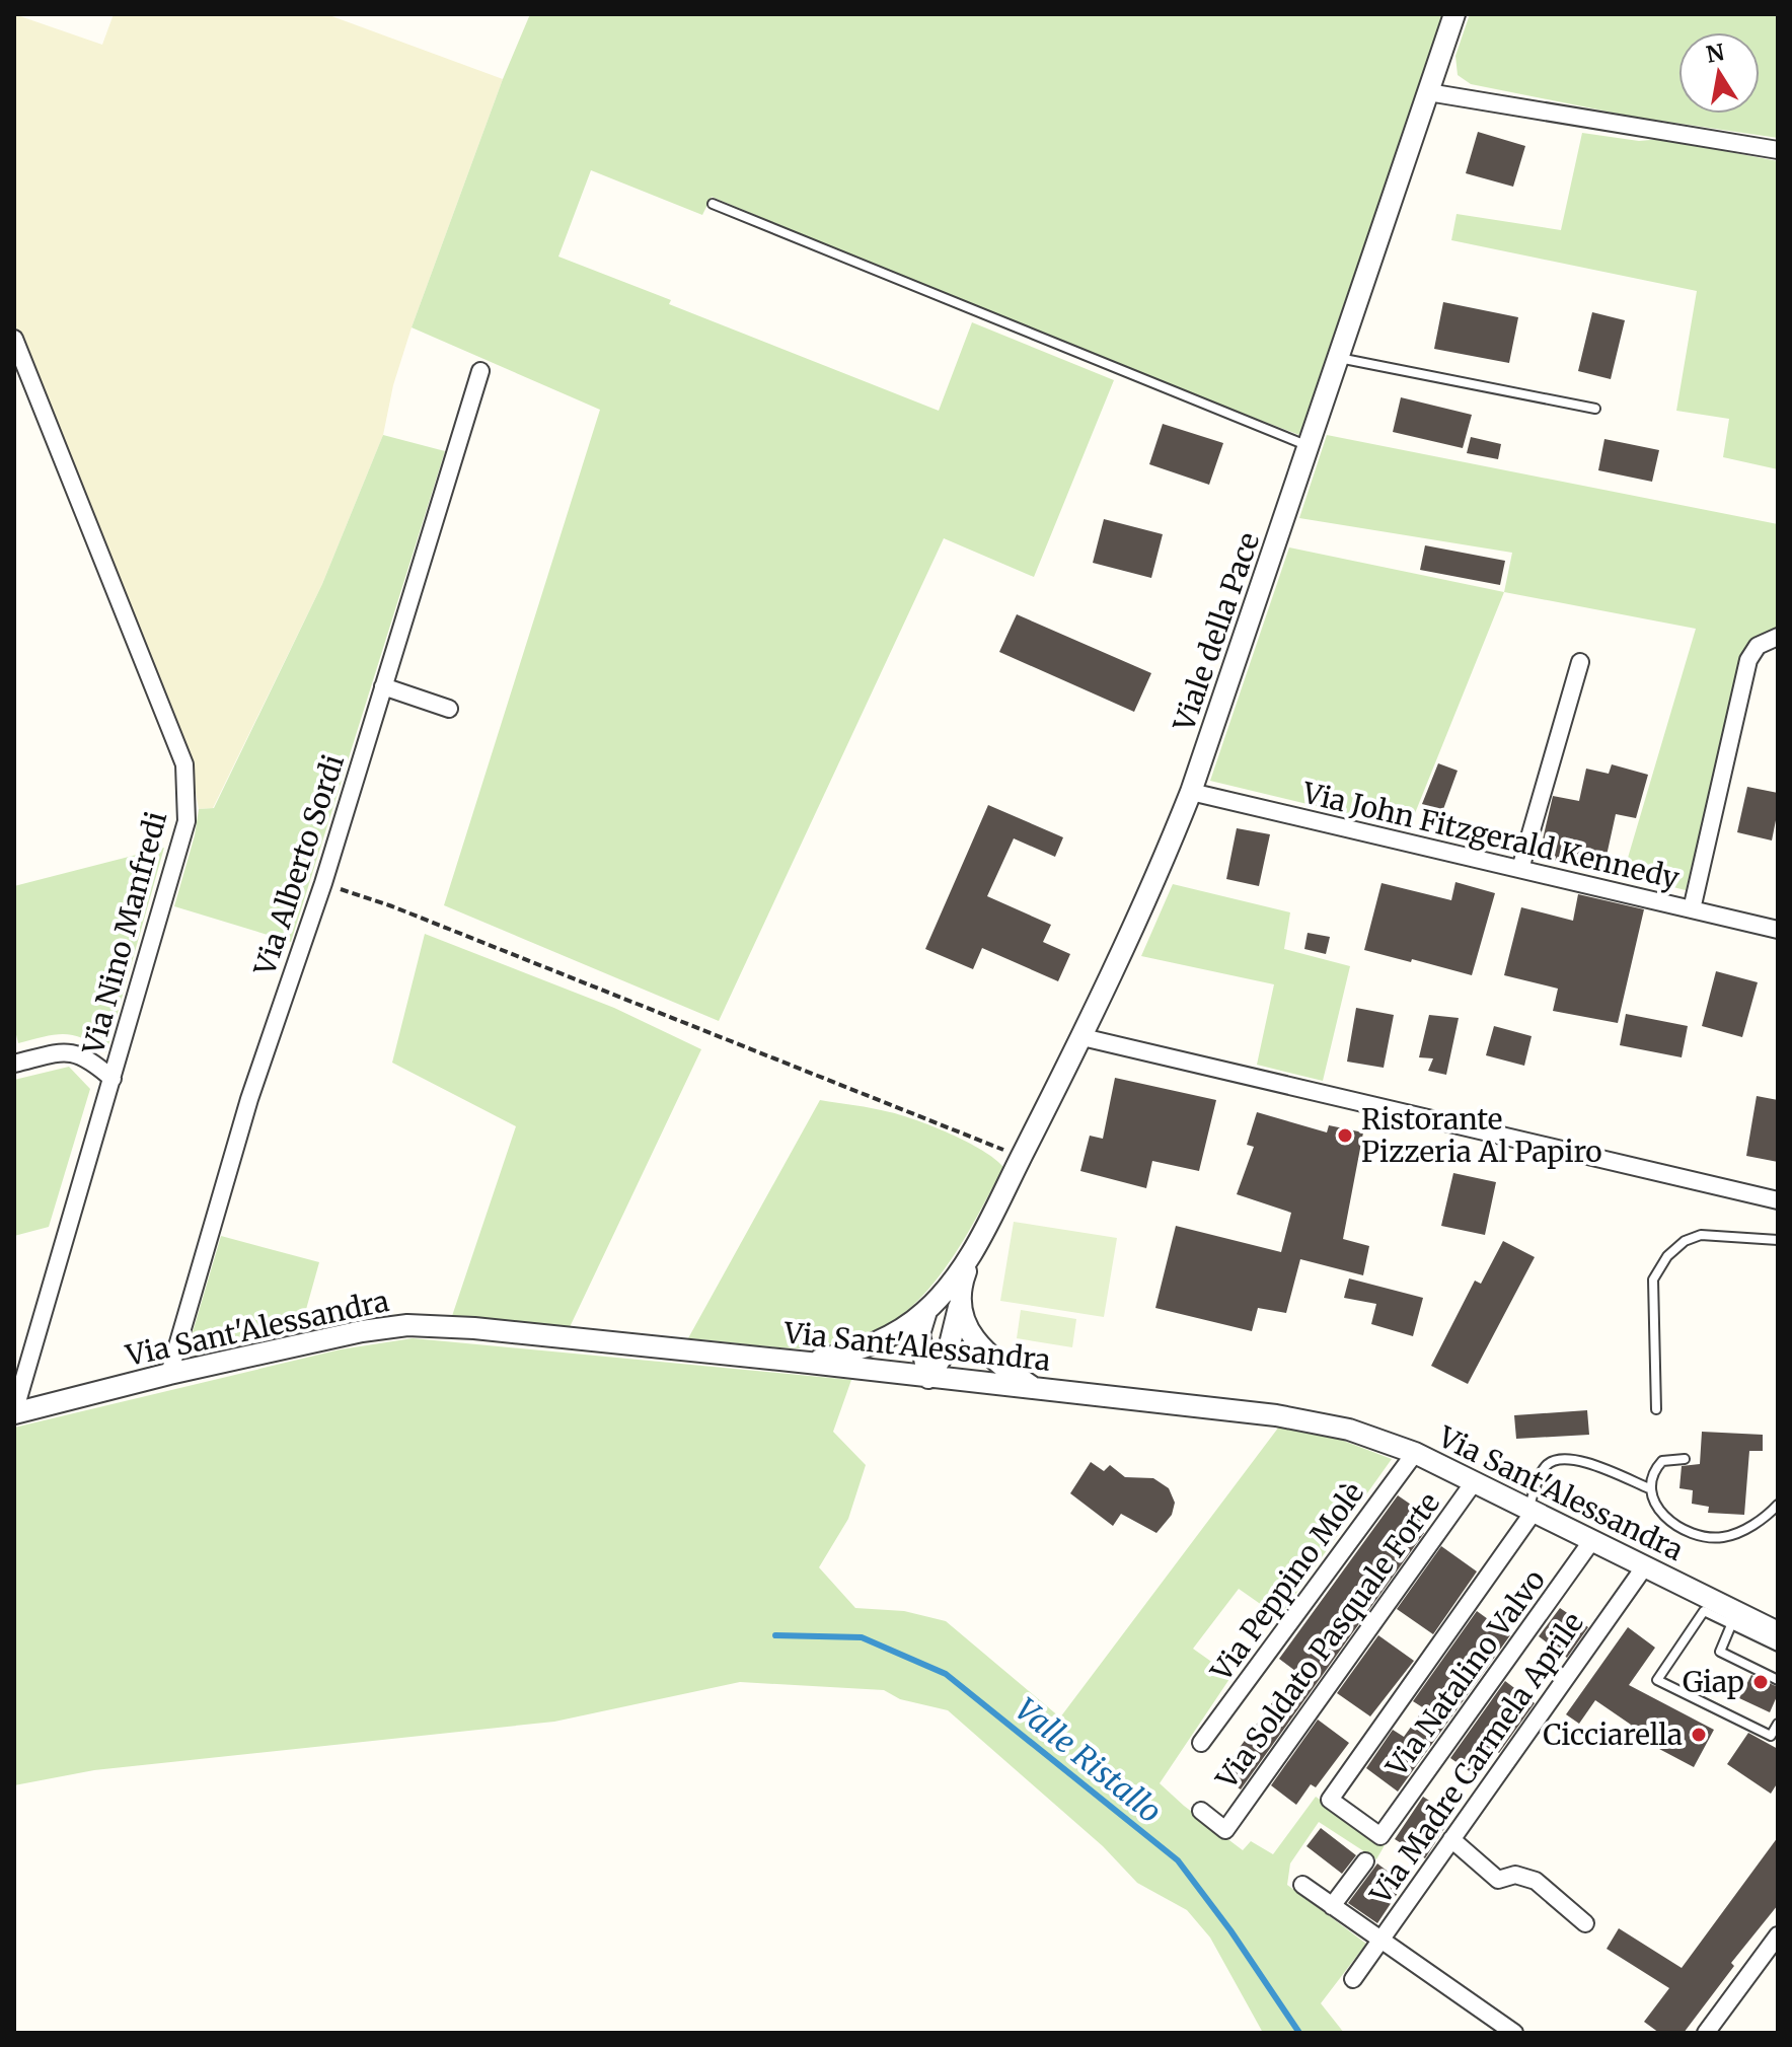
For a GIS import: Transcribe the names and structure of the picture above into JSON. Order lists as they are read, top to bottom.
{
  "streets": {
    "street": [
      "Viale della Pace",
      "Via John Fitzgerald Kennedy",
      "Via Alberto Sordi",
      "Via Nino Manfredi",
      "Via Sant'Alessandra",
      "Via Peppino Molè",
      "Via Soldato Pasquale Forte",
      "Via Natalino Valvo",
      "Via Madre Carmela Aprile"
    ]
  },
  "crossings": [
    ["Viale della Pace", "Via John Fitzgerald Kennedy"],
    ["Via Alberto Sordi", "Via Sant'Alessandra"],
    ["Via Nino Manfredi", "Via Sant'Alessandra"],
    ["Via Sant'Alessandra", "Via Peppino Molè"],
    ["Via Sant'Alessandra", "Via Soldato Pasquale Forte"],
    ["Via Sant'Alessandra", "Via Natalino Valvo"],
    ["Via Sant'Alessandra", "Via Madre Carmela Aprile"]
  ],
  "water": ["Valle Ristallo"],
  "places": ["Ristorante Pizzeria Al Papiro", "Giap", "Cicciarella"],
  "north": "top"
}
